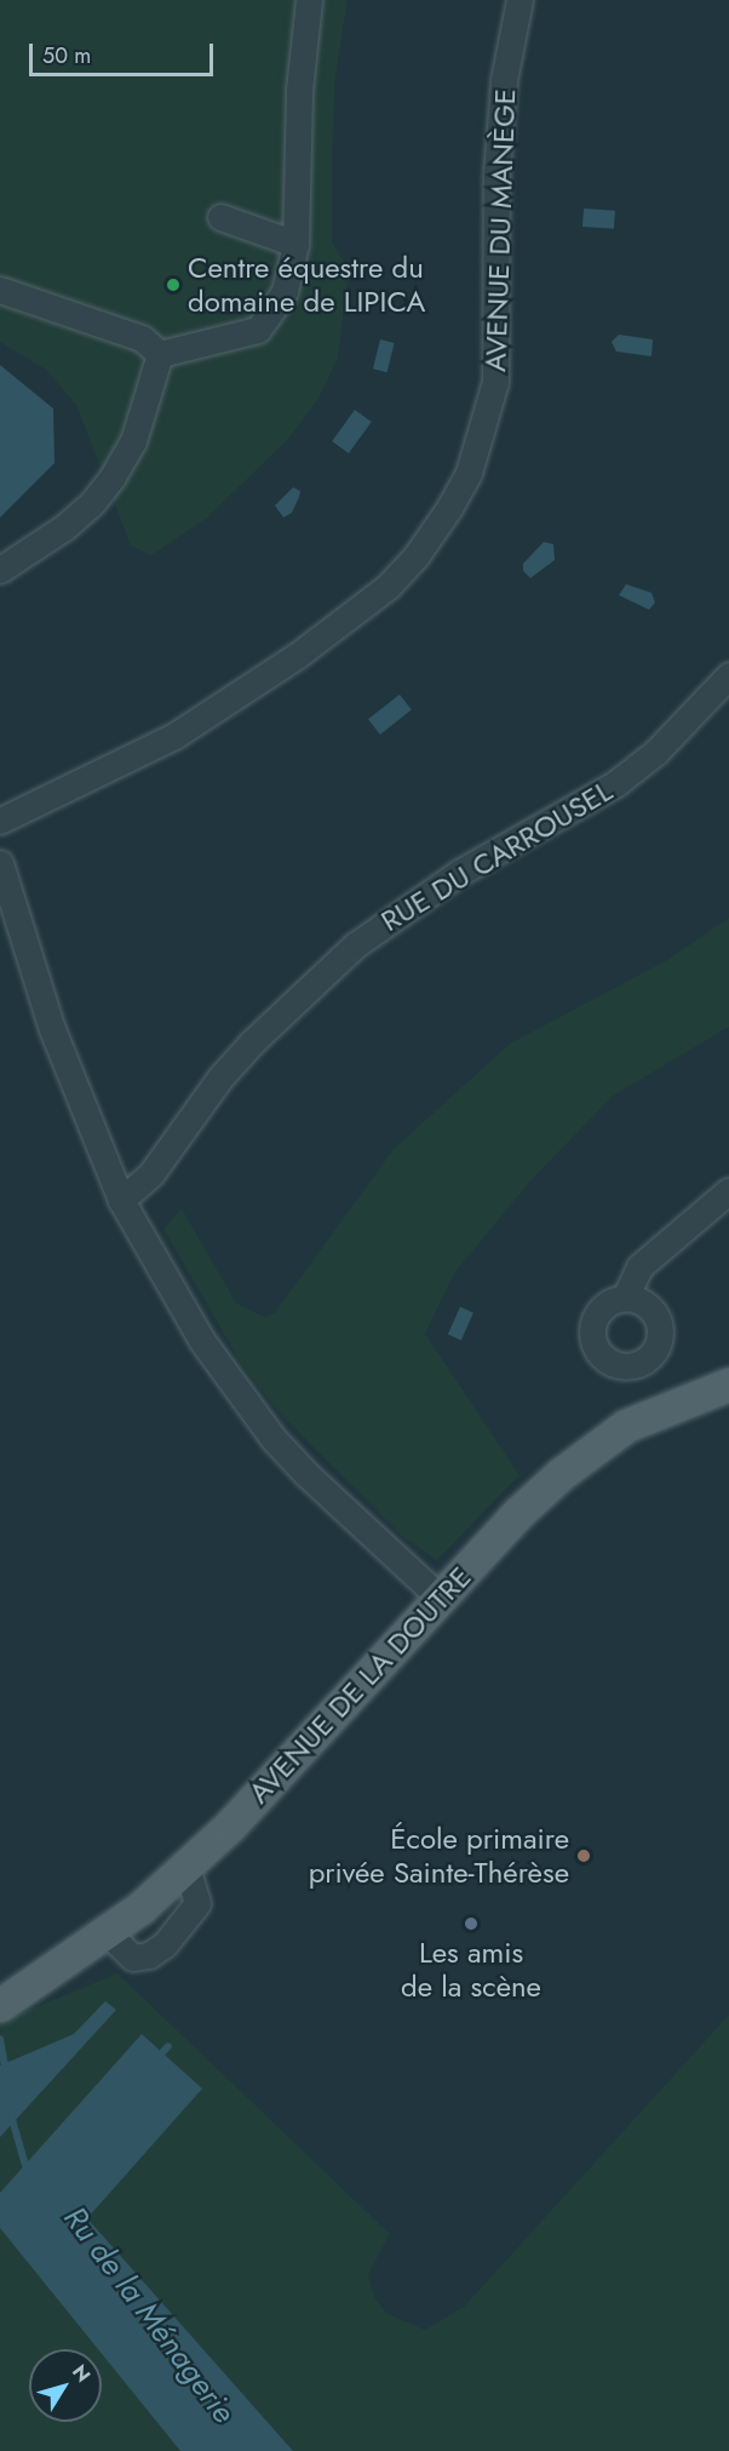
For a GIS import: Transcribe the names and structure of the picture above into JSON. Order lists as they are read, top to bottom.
{
  "streets": {
    "main road": ["AVENUE DE LA DOUTRE"],
    "street": ["AVENUE DU MANÈGE", "RUE DU CARROUSEL"]
  },
  "water": ["Ru de la Ménagerie"],
  "places": ["Centre équestre du domaine de LIPICA", "École primaire privée Sainte-Thérèse", "Les amis de la scène"],
  "scale_bar": "50 m",
  "north": "top right"
}
